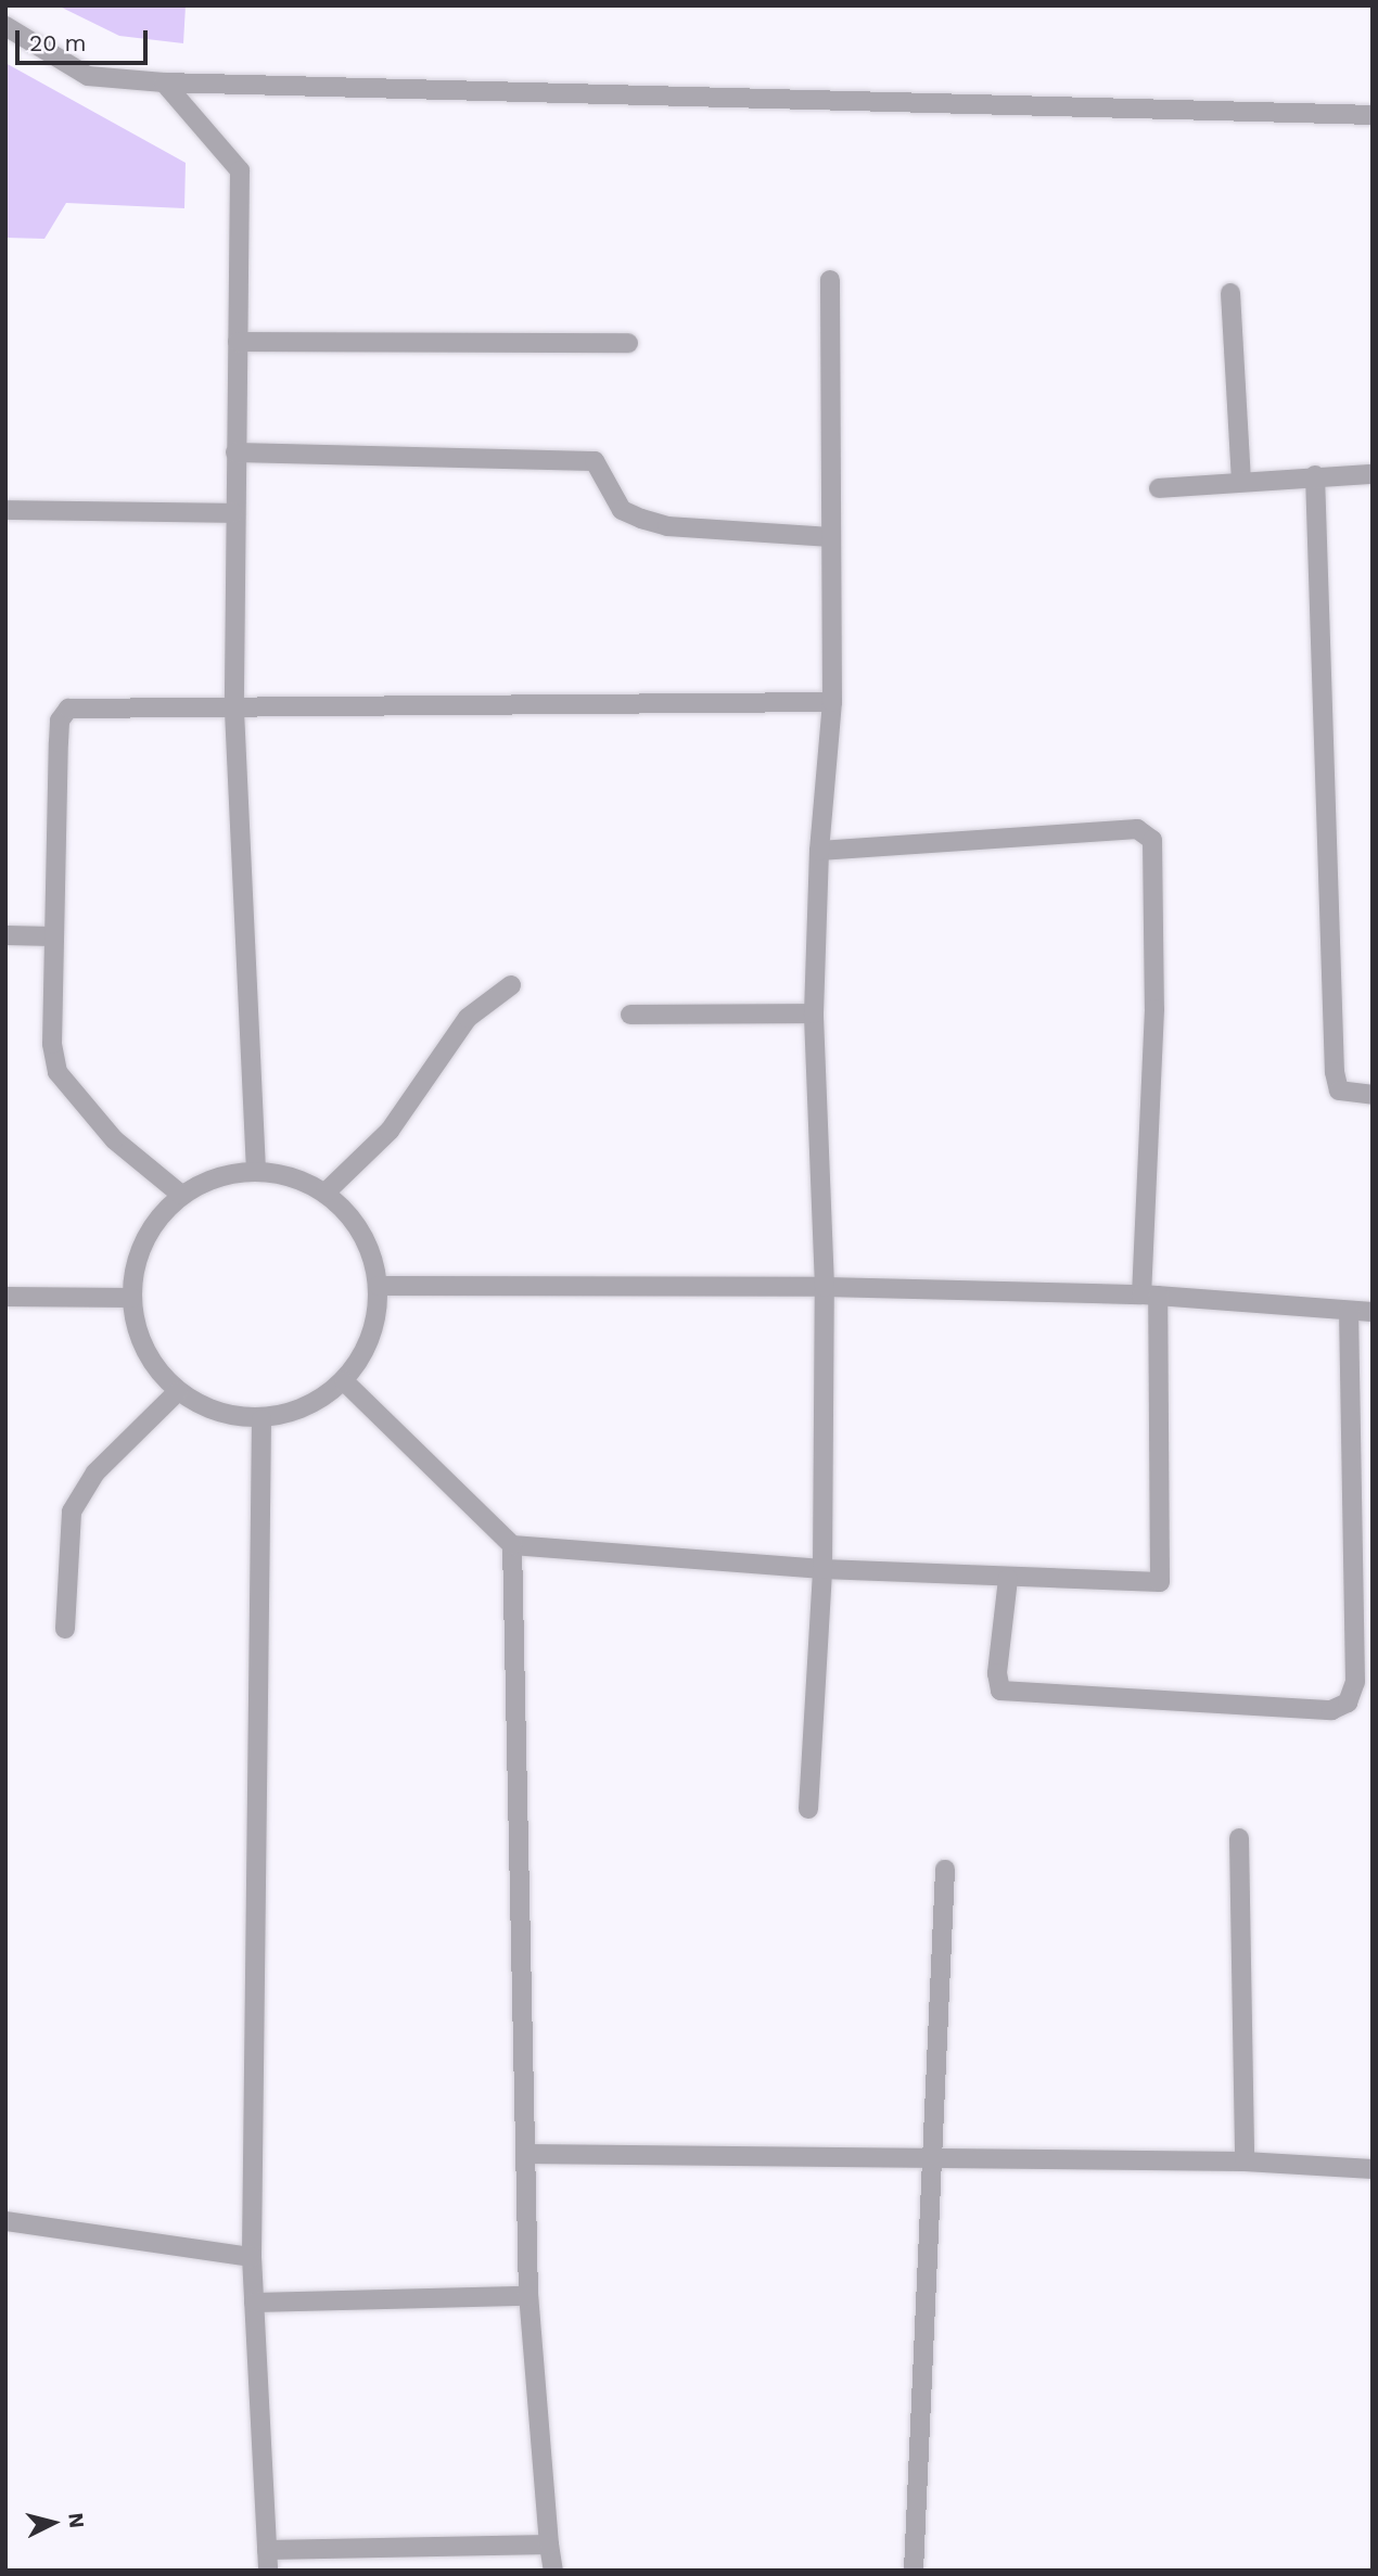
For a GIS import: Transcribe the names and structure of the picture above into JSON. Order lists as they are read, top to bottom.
{
  "scale_bar": "20 m",
  "north": "right"
}
